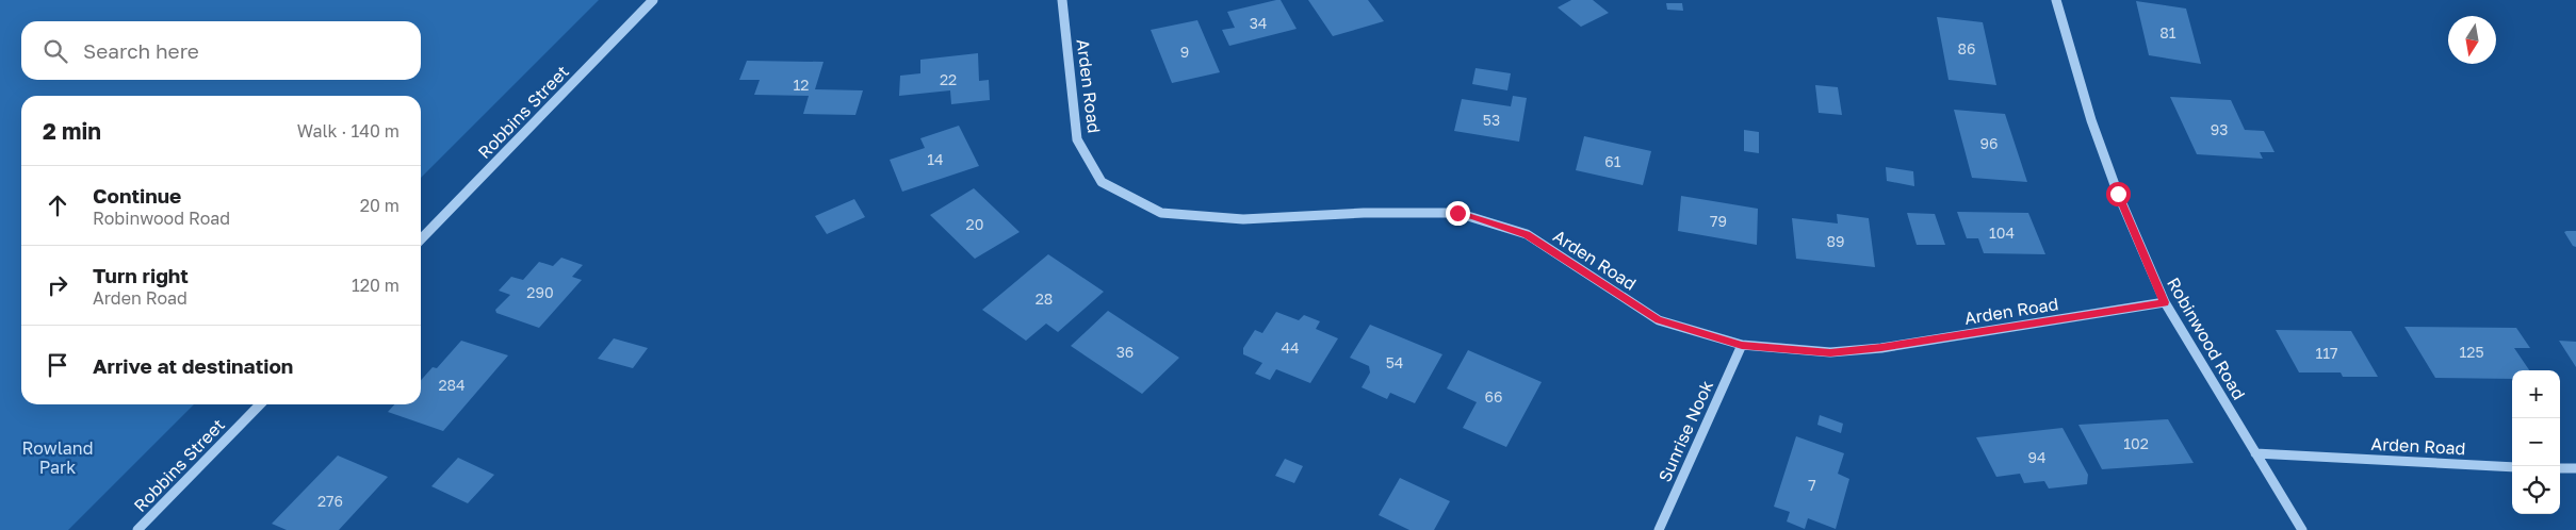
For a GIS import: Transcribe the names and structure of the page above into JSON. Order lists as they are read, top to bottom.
{
  "streets": {
    "street": [
      "Arden Road",
      "Robbins Street",
      "Robinwood Road",
      "Sunrise Nook"
    ]
  },
  "crossings": [
    ["Arden Road", "Robinwood Road"],
    ["Arden Road", "Sunrise Nook"]
  ],
  "parks": ["Rowland Park"],
  "house_numbers": [
    "34",
    "81",
    "86",
    "9",
    "22",
    "12",
    "53",
    "93",
    "96",
    "14",
    "61",
    "79",
    "20",
    "104",
    "89",
    "290",
    "28",
    "44",
    "36",
    "125",
    "117",
    "54",
    "284",
    "66",
    "102",
    "94",
    "7",
    "276"
  ],
  "north": "bottom",
  "page": {
    "search": "Search here",
    "heading": ["2 min", "Walk · 140 m"],
    "list": [
      ["Continue", "Robinwood Road", "20 m"],
      ["Turn right", "Arden Road", "120 m"],
      "Arrive at destination"
    ],
    "map_buttons": ["+", "−"]
  }
}
